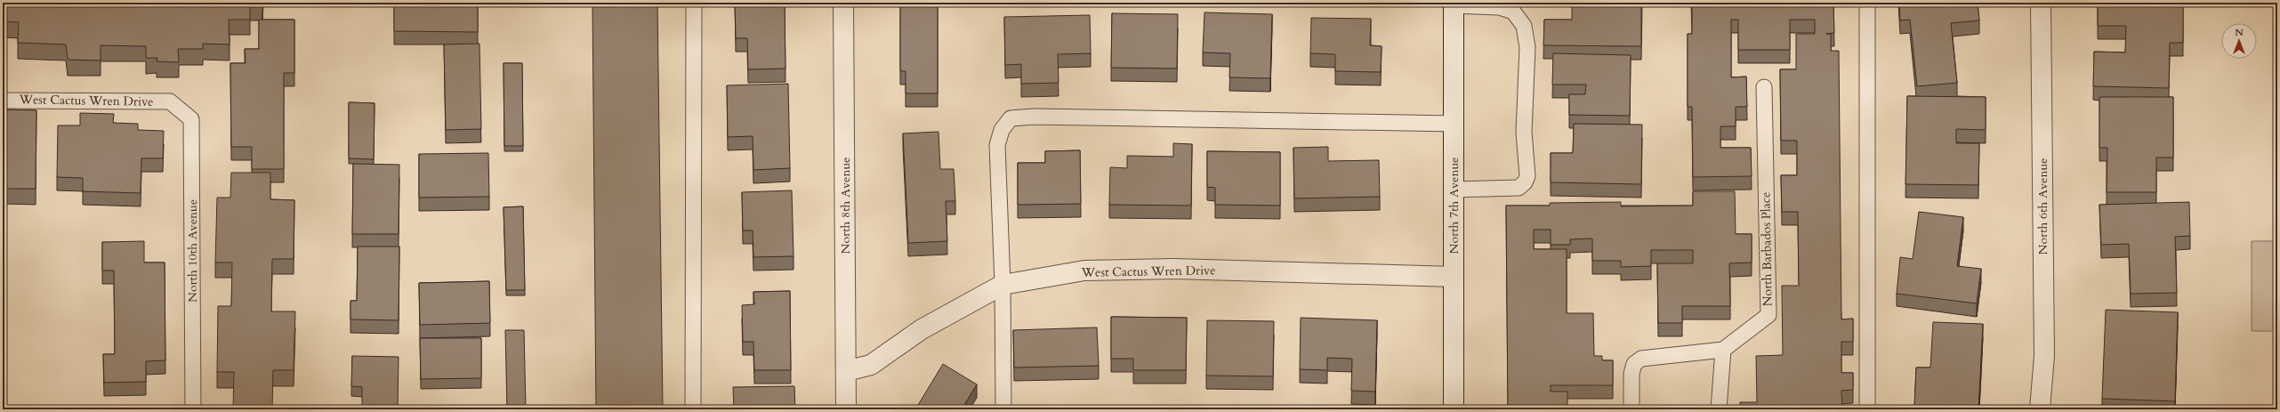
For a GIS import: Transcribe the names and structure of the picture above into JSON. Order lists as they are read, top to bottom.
{
  "streets": {
    "street": [
      "West Cactus Wren Drive",
      "North 8th Avenue",
      "North 7th Avenue",
      "North 6th Avenue"
    ],
    "lane": ["North Barbados Place", "North 10th Avenue"]
  },
  "crossings": [
    ["West Cactus Wren Drive", "North 8th Avenue"],
    ["West Cactus Wren Drive", "North 7th Avenue"],
    ["West Cactus Wren Drive", "North 10th Avenue"]
  ],
  "north": "top"
}
